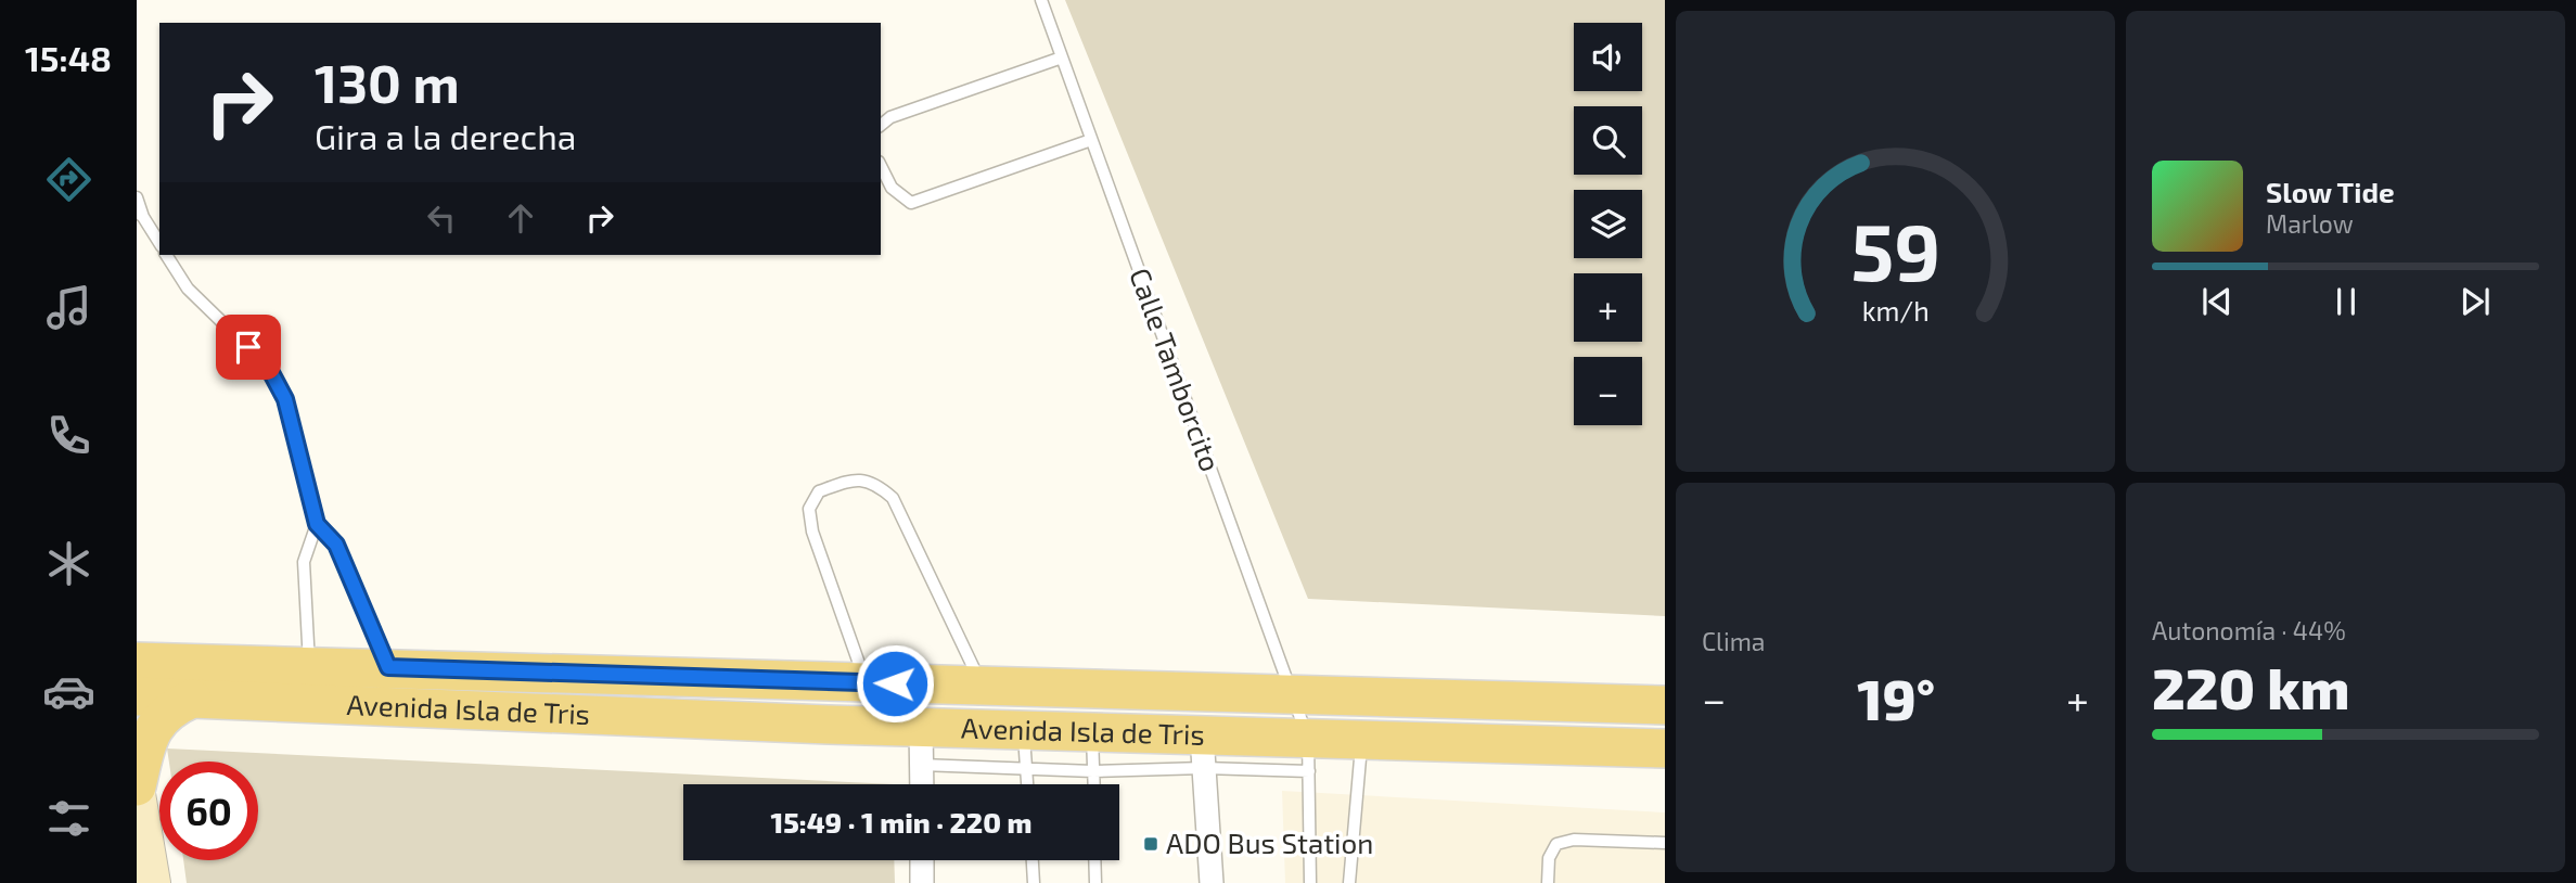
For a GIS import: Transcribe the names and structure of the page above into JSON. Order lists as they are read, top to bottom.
{
  "streets": {
    "main road": ["Avenida Isla de Tris"],
    "lane": ["Calle Tamborcito"]
  },
  "crossings": [
    ["Calle Tamborcito", "Avenida Isla de Tris"]
  ],
  "places": {
    "transit": ["ADO Bus Station"]
  },
  "page": {
    "tabs": "15:48",
    "map_buttons": ["+", "−"],
    "turn": ["130 m", "Gira a la derecha"],
    "song": ["Slow Tide", "Marlow"],
    "tile": [
      "Clima",
      ["Autonomía · 44%", "220 km"]
    ],
    "heat": ["−", "19°", "+"],
    "limit": "60",
    "trip": "15:49 · 1 min · 220 m",
    "gauge": ["59", "km/h"]
  }
}
